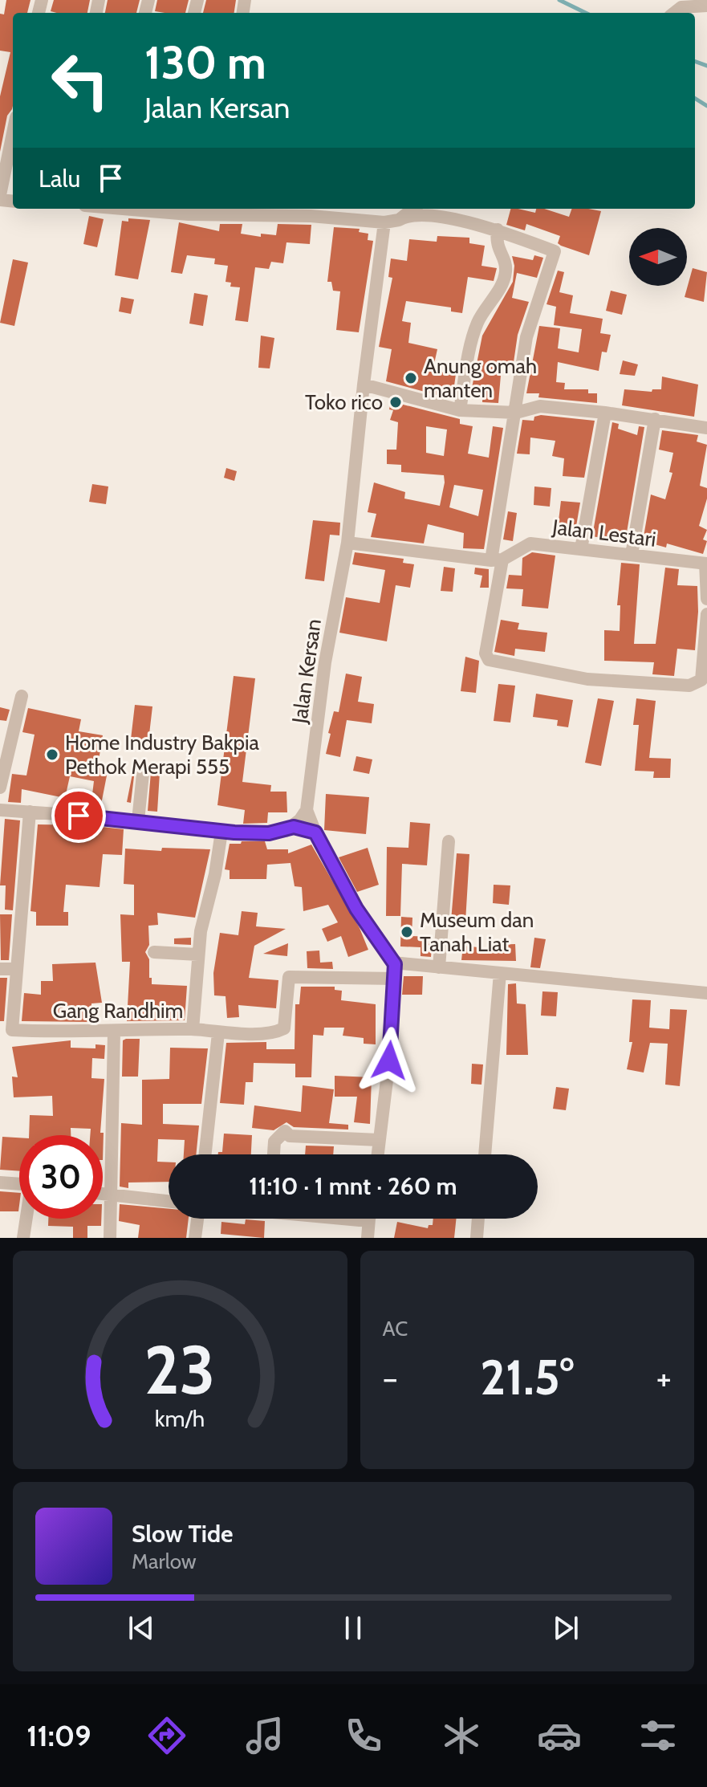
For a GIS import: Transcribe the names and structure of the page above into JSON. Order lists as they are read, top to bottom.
{
  "streets": {
    "street": ["Jalan Lestari", "Jalan Kersan", "Gang Randhim"]
  },
  "places": [
    "Anung omah manten",
    "Toko rico",
    "Home Industry Bakpia Pethok Merapi 555",
    "Museum dan Tanah Liat"
  ],
  "north": "left",
  "page": {
    "turn": ["130 m", "Jalan Kersan"],
    "then": "Lalu",
    "limit": "30",
    "trip": "11:10 · 1 mnt · 260 m",
    "tile": "AC",
    "heat": ["−", "21.5°", "+"],
    "song": ["Slow Tide", "Marlow"],
    "tabs": "11:09",
    "gauge": ["23", "km/h"]
  }
}
